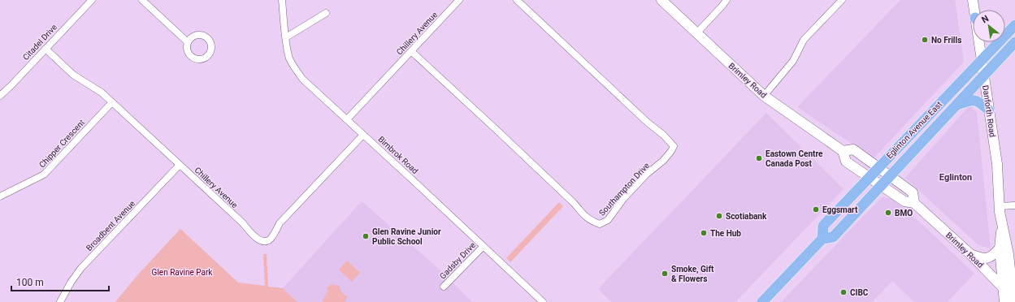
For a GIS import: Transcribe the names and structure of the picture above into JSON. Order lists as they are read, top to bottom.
{
  "streets": {
    "main road": ["Brimley Road", "Danforth Road", "Eglinton Avenue East"],
    "street": [
      "Chillery Avenue",
      "Citadel Drive",
      "Chipper Crescent",
      "Bimbrok Road",
      "Southampton Drive",
      "Broadbent Avenue",
      "Gadsby Drive"
    ]
  },
  "crossings": [
    ["Chillery Avenue", "Citadel Drive"],
    ["Chillery Avenue", "Chipper Crescent"],
    ["Chillery Avenue", "Bimbrok Road"],
    ["Chillery Avenue", "Southampton Drive"],
    ["Chillery Avenue", "Broadbent Avenue"],
    ["Brimley Road", "Danforth Road"],
    ["Brimley Road", "Eglinton Avenue East"],
    ["Danforth Road", "Eglinton Avenue East"],
    ["Bimbrok Road", "Gadsby Drive"]
  ],
  "districts": ["Eglinton"],
  "parks": ["Glen Ravine Park"],
  "places": [
    "No Frills",
    "Eastown Centre Canada Post",
    "Eggsmart",
    "BMO",
    "Scotiabank",
    "The Hub",
    "Glen Ravine Junior Public School",
    "Smoke, Gift & Flowers",
    "CIBC"
  ],
  "scale_bar": "100 m",
  "north": "top left"
}
